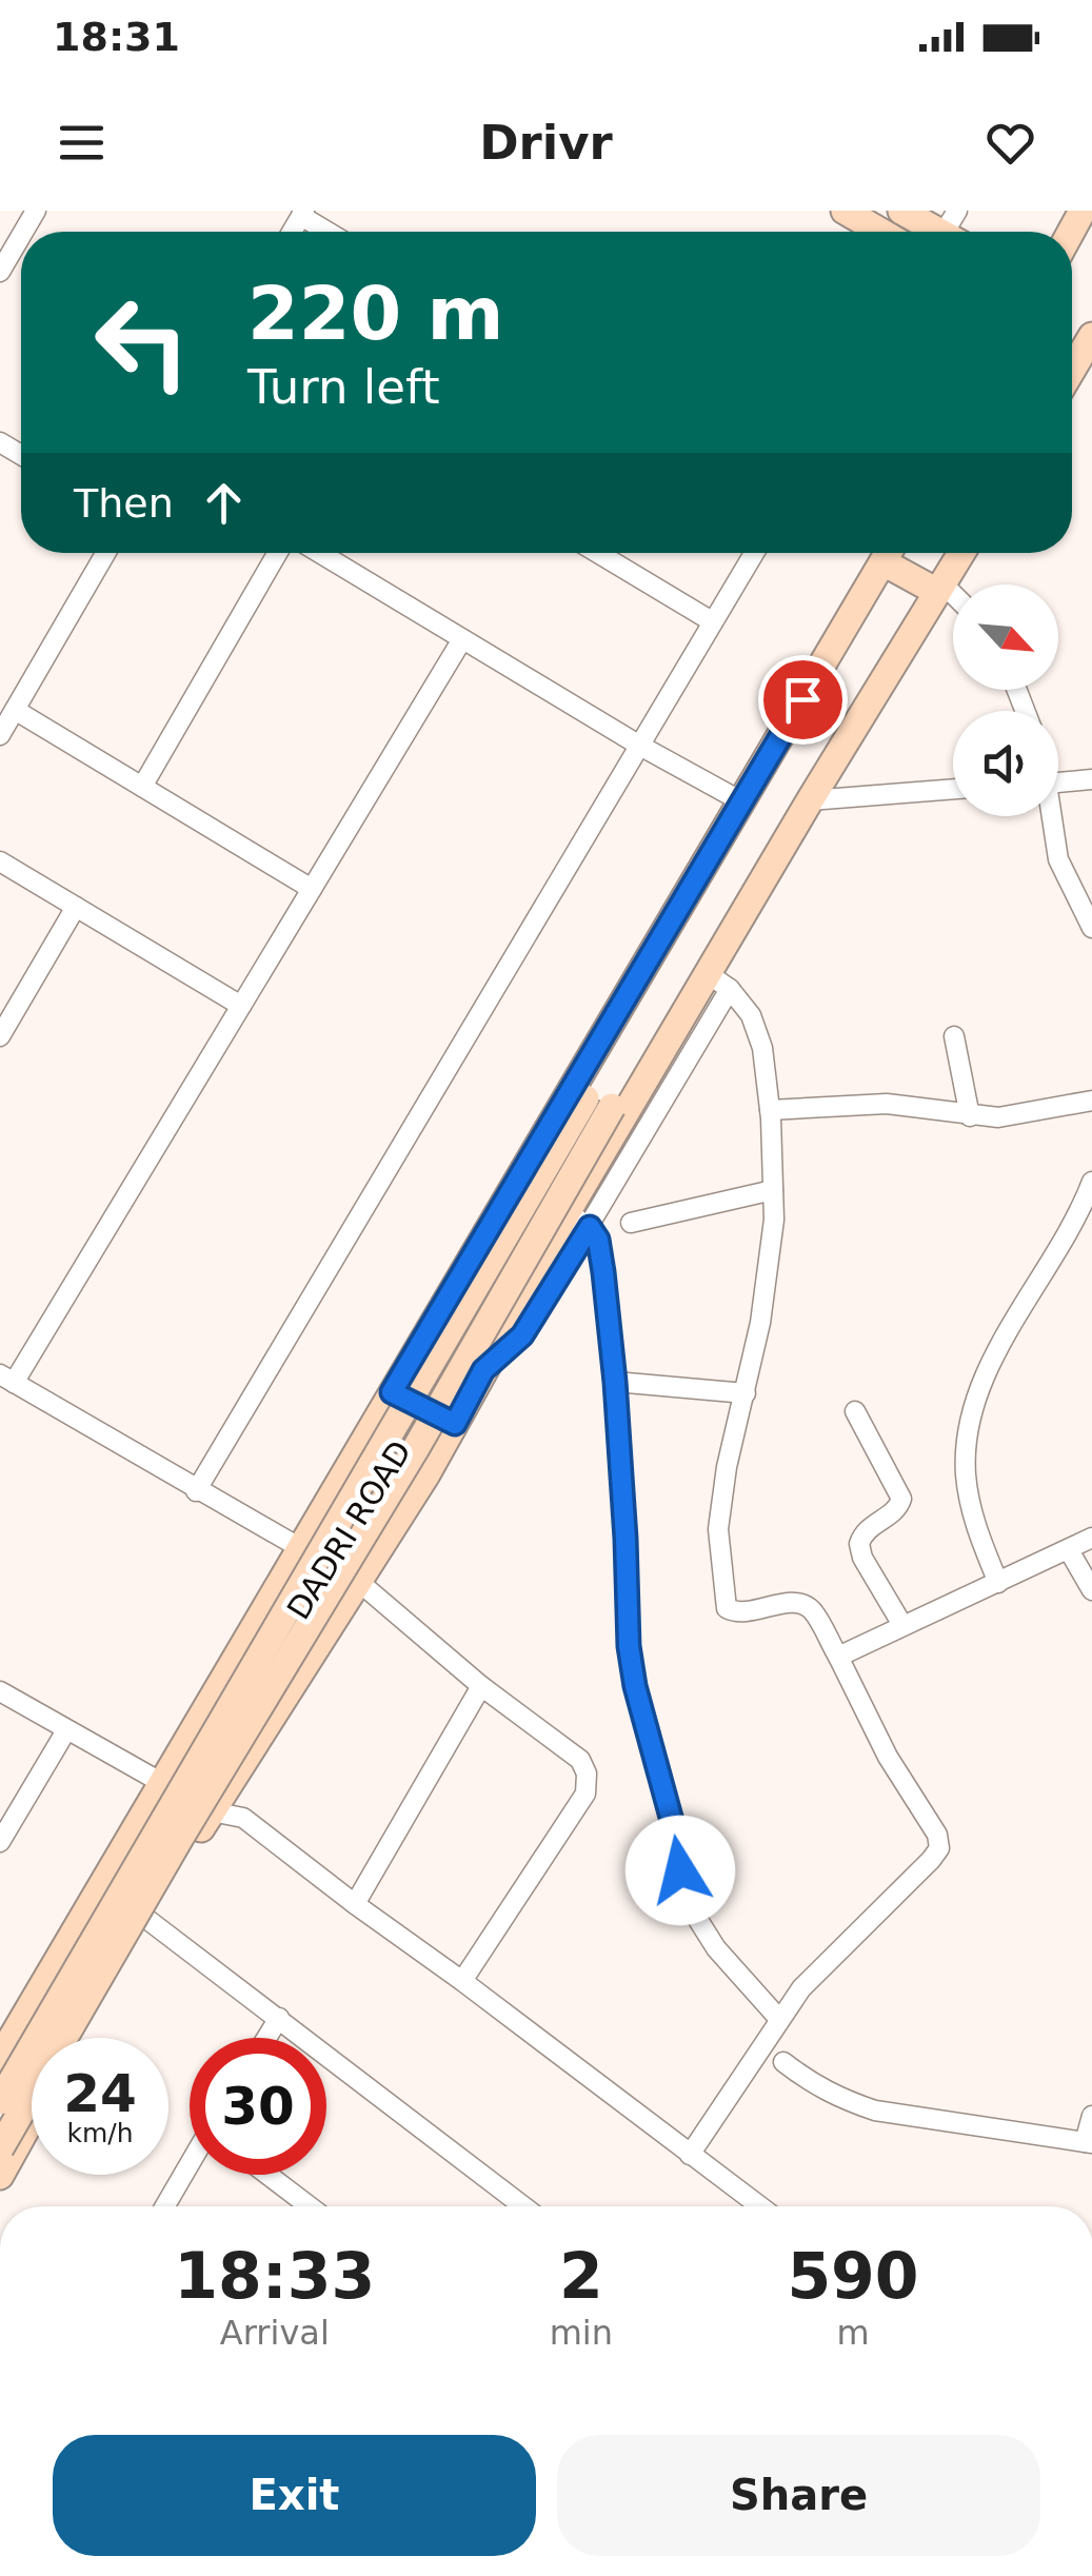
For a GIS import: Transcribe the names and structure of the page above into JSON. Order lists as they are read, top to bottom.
{
  "streets": {
    "main road": ["DADRI ROAD"]
  },
  "north": "bottom right",
  "page": {
    "status": "18:31",
    "header": "Drivr",
    "turn": ["220 m", "Turn left"],
    "then": "Then",
    "speed": "24 km/h",
    "limit": "30",
    "eta": [
      "18:33",
      "Arrival",
      "2",
      "min",
      "590",
      "m"
    ],
    "buttons": ["Exit", "Share"]
  }
}
